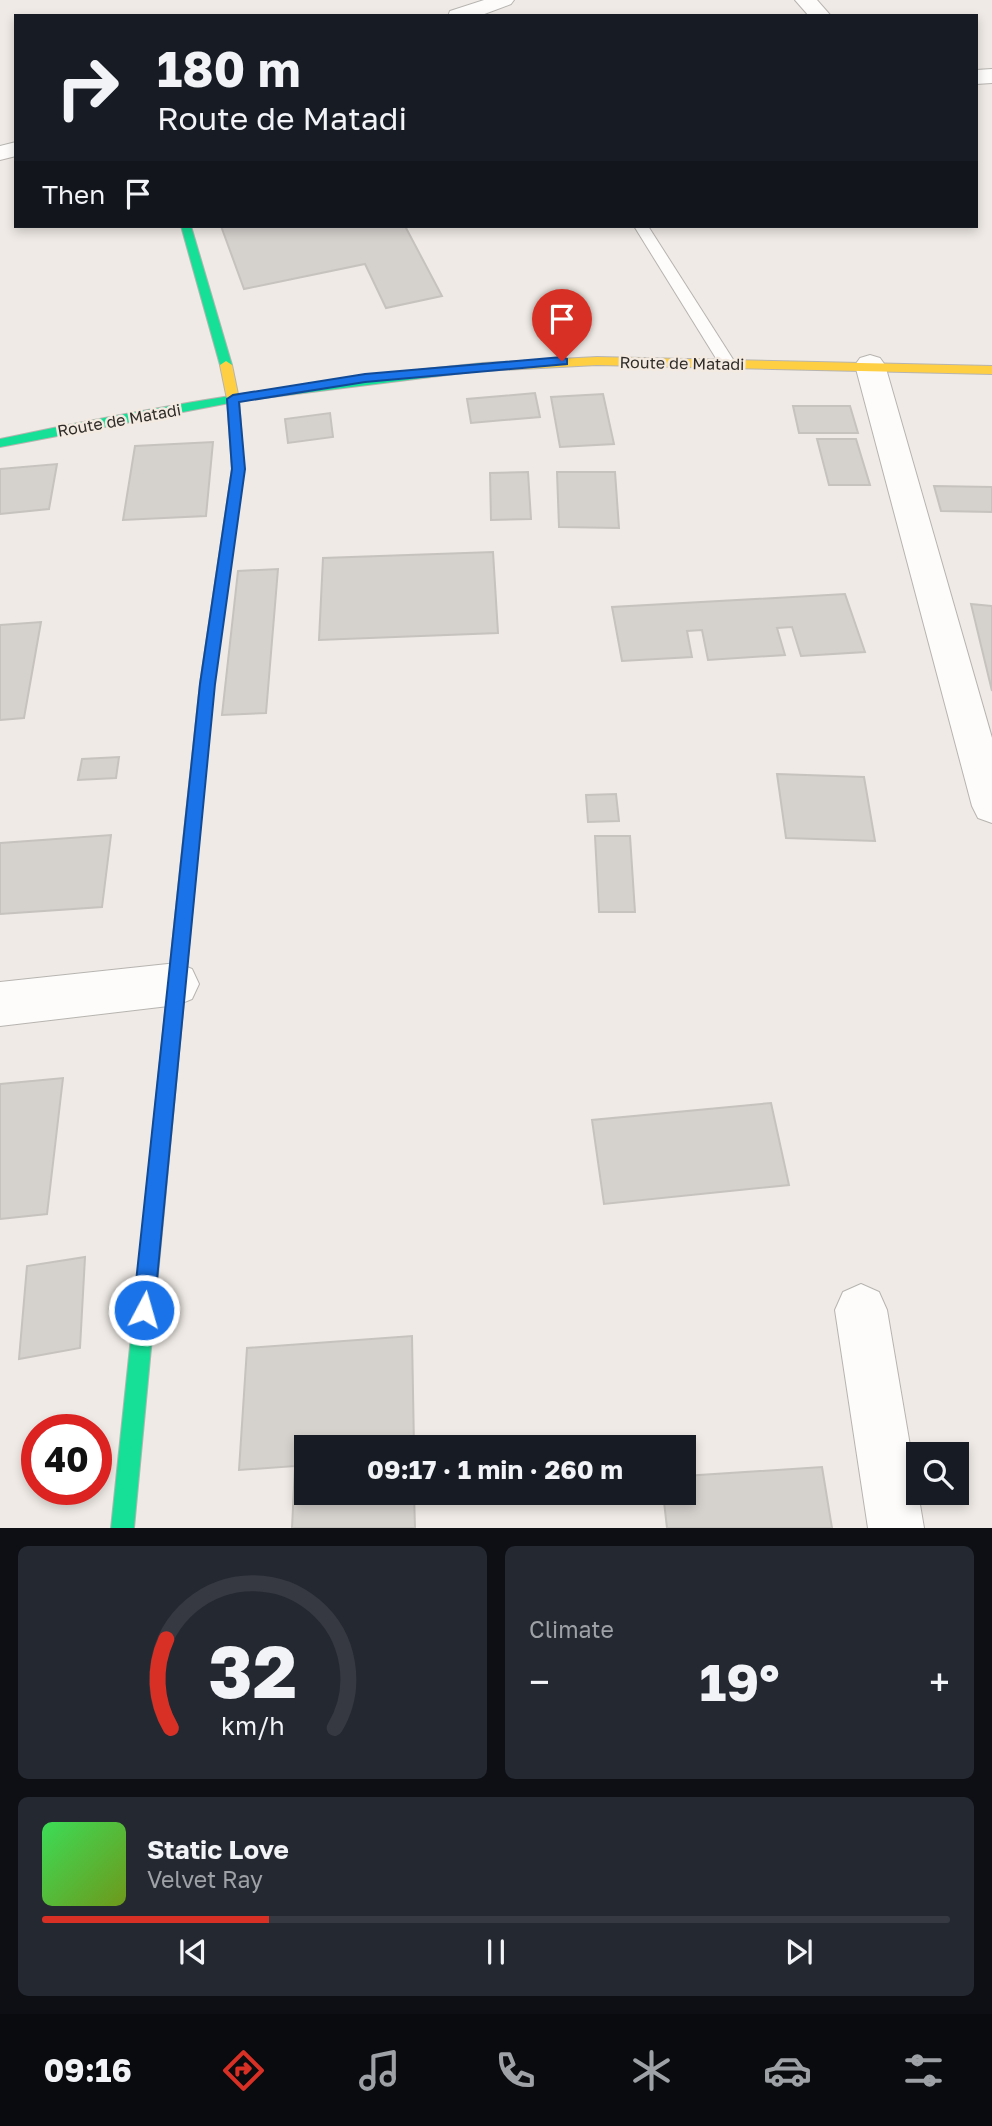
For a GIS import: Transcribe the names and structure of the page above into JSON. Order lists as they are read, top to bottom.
{
  "streets": {
    "street": ["Route de Matadi"]
  },
  "page": {
    "turn": ["180 m", "Route de Matadi"],
    "then": "Then",
    "limit": "40",
    "trip": "09:17 · 1 min · 260 m",
    "tile": "Climate",
    "heat": ["−", "19°", "+"],
    "song": ["Static Love", "Velvet Ray"],
    "tabs": "09:16",
    "gauge": ["32", "km/h"]
  }
}
